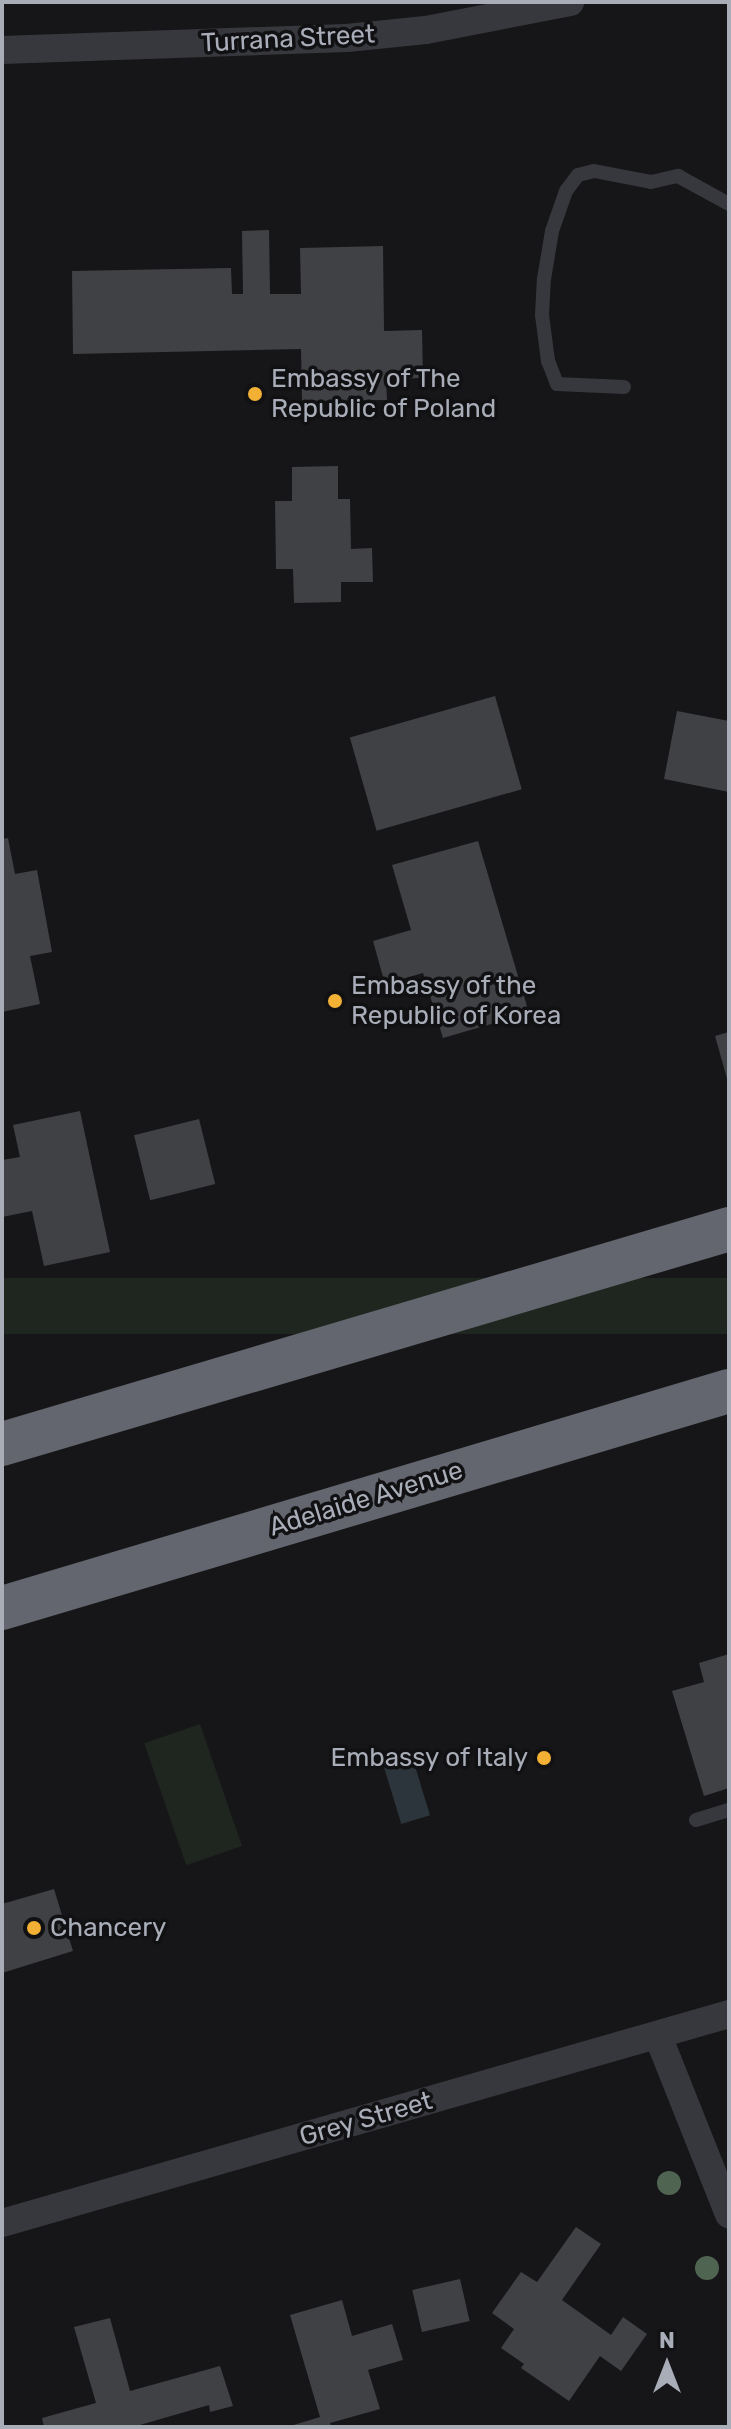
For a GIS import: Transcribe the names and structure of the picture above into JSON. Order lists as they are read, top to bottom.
{
  "streets": {
    "highway": ["Adelaide Avenue"],
    "street": ["Turrana Street", "Grey Street"]
  },
  "places": [
    "Embassy of The Republic of Poland",
    "Embassy of the Republic of Korea",
    "Embassy of Italy",
    "Chancery"
  ],
  "north": "top"
}
